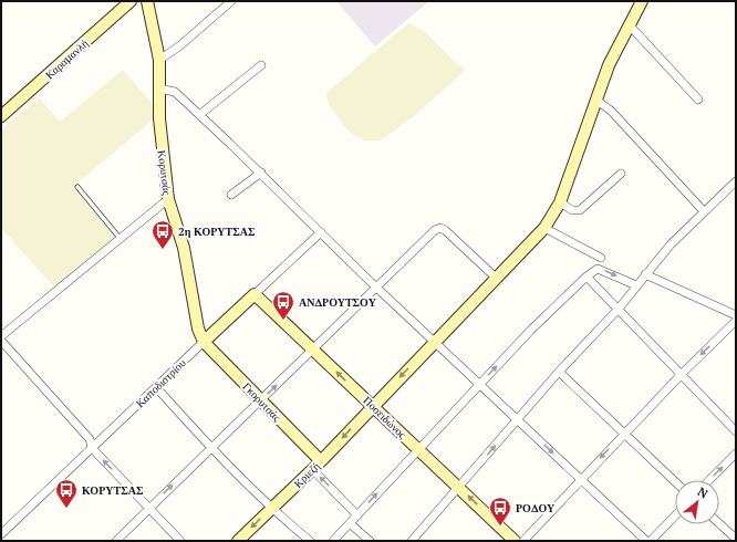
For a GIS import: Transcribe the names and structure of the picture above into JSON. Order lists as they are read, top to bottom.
{
  "streets": {
    "street": [
      "Καραμανλή",
      "Κορυτσάς",
      "Καποδιστρίου",
      "Γκορυτσάς",
      "Ποσειδώνος",
      "Κριεζή"
    ]
  },
  "crossings": [
    ["Κορυτσάς", "Καποδιστρίου"],
    ["Κορυτσάς", "Γκορυτσάς"],
    ["Καποδιστρίου", "Γκορυτσάς"],
    ["Καποδιστρίου", "Ποσειδώνος"],
    ["Γκορυτσάς", "Κριεζή"],
    ["Ποσειδώνος", "Κριεζή"]
  ],
  "places": {
    "bus stop": [
      "2η ΚΟΡΥΤΣΑΣ",
      "ΑΝΔΡΟΥΤΣΟΥ",
      "ΚΟΡΥΤΣΑΣ",
      "ΡΟΔΟΥ"
    ]
  },
  "north": "top right"
}
